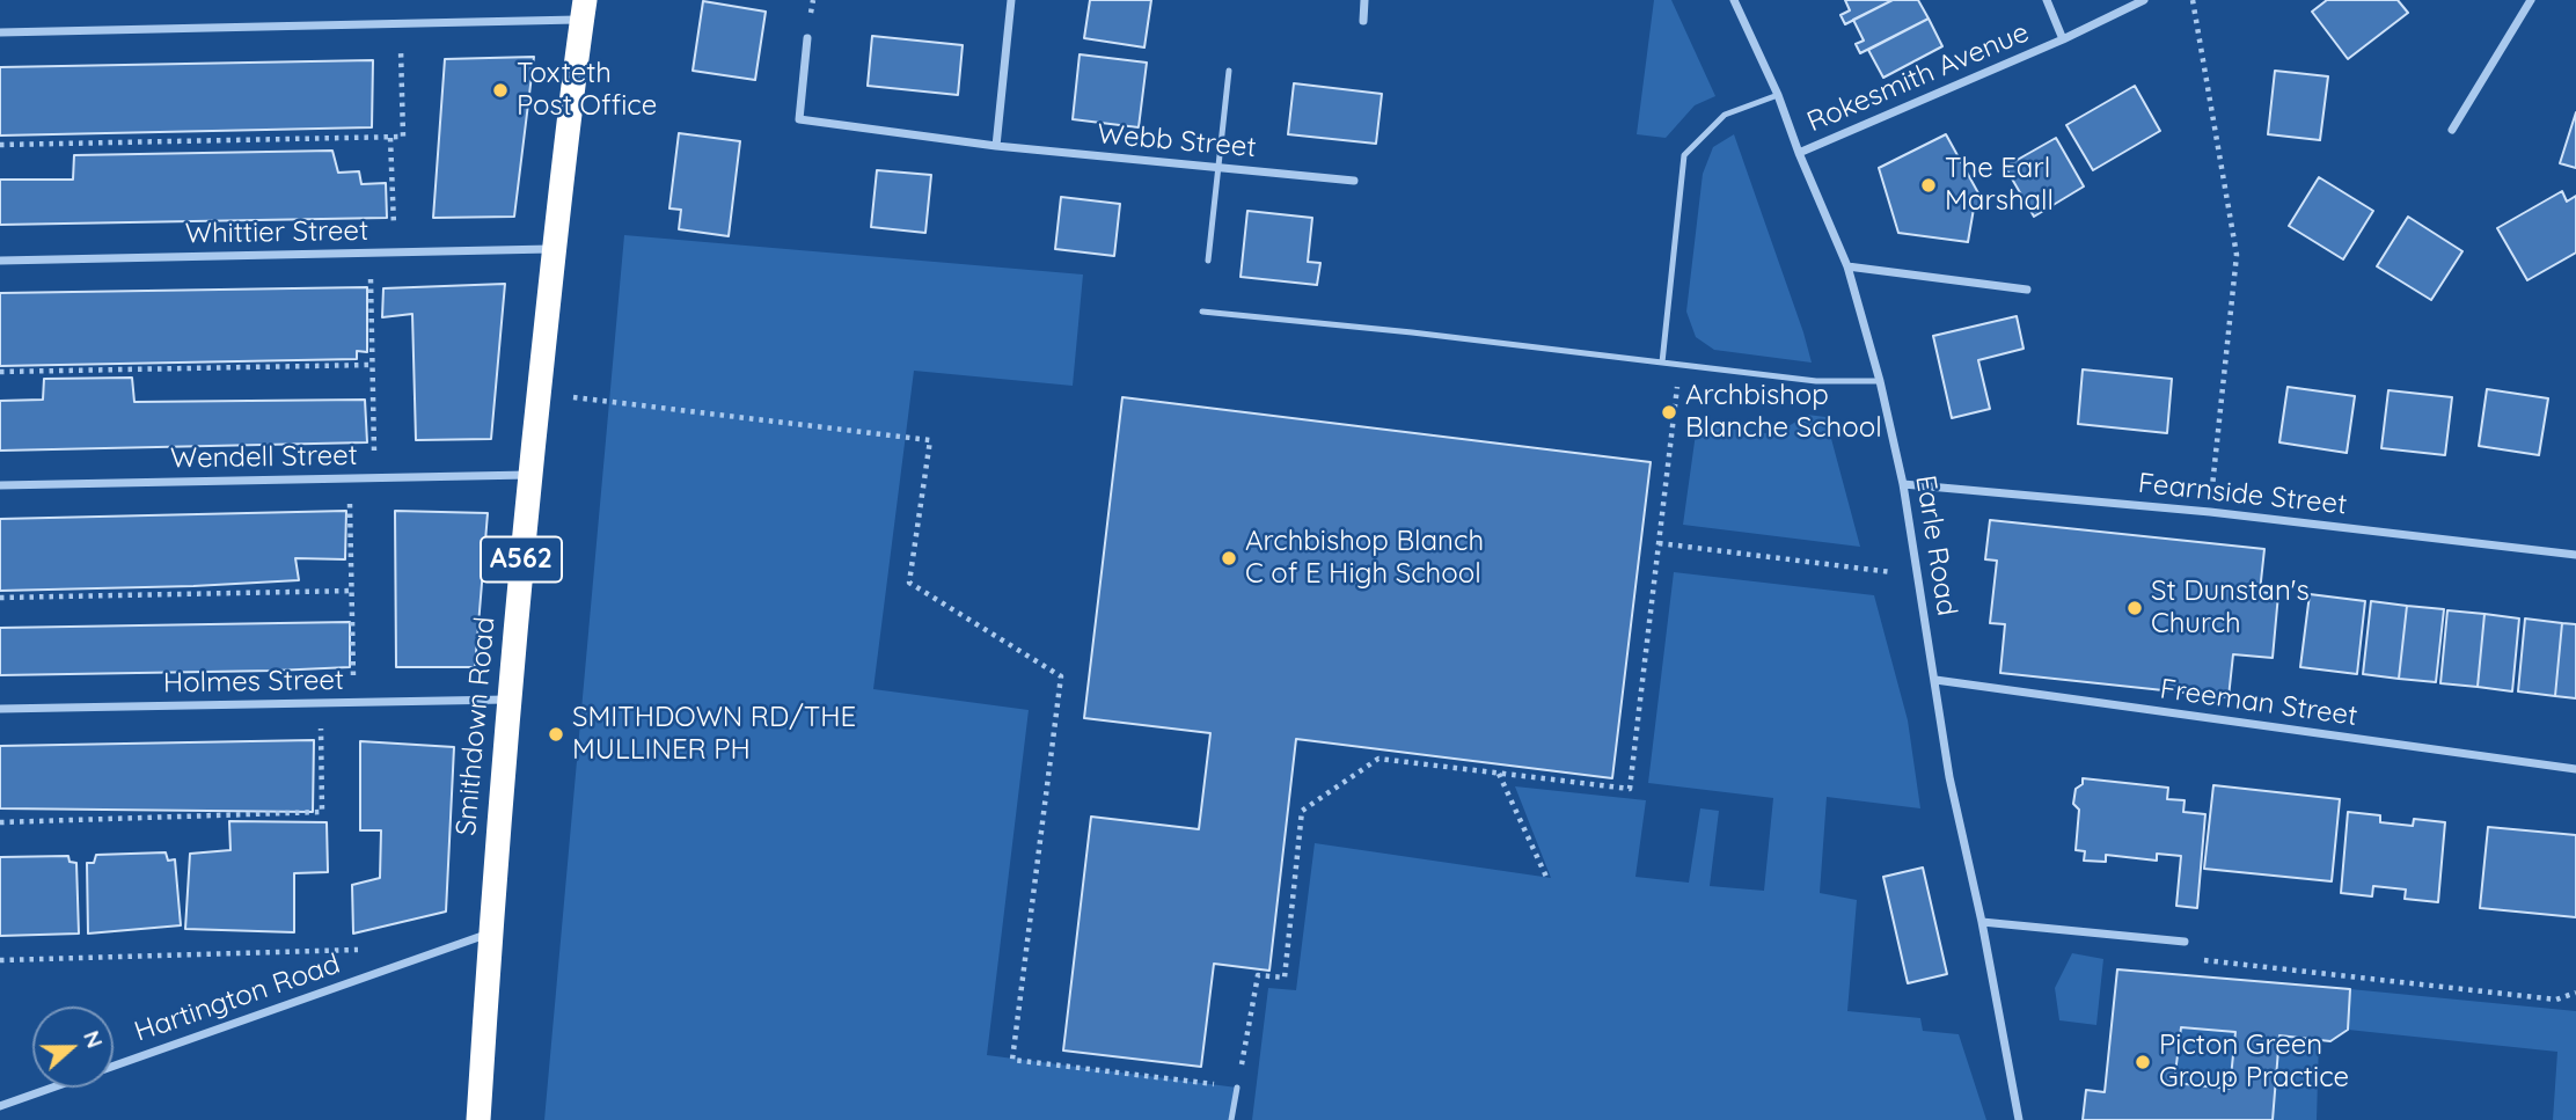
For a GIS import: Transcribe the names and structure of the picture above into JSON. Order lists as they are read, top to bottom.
{
  "streets": {
    "highway": ["A562", "Smithdown Road"],
    "street": [
      "Rokesmith Avenue",
      "Webb Street",
      "Whittier Street",
      "Wendell Street",
      "Fearnside Street",
      "Earle Road",
      "Holmes Street",
      "Freeman Street",
      "Hartington Road"
    ]
  },
  "crossings": [
    ["Rokesmith Avenue", "Earle Road"],
    ["Whittier Street", "Smithdown Road"],
    ["Wendell Street", "Smithdown Road"],
    ["Fearnside Street", "Earle Road"],
    ["Earle Road", "Freeman Street"],
    ["Holmes Street", "Smithdown Road"],
    ["Smithdown Road", "Hartington Road"]
  ],
  "places": [
    "Toxteth Post Office",
    "The Earl Marshall",
    "Archbishop Blanche School",
    "Archbishop Blanch C of E High School",
    "St Dunstan's Church",
    "SMITHDOWN RD/THE MULLINER PH",
    "Picton Green Group Practice"
  ],
  "north": "right"
}
